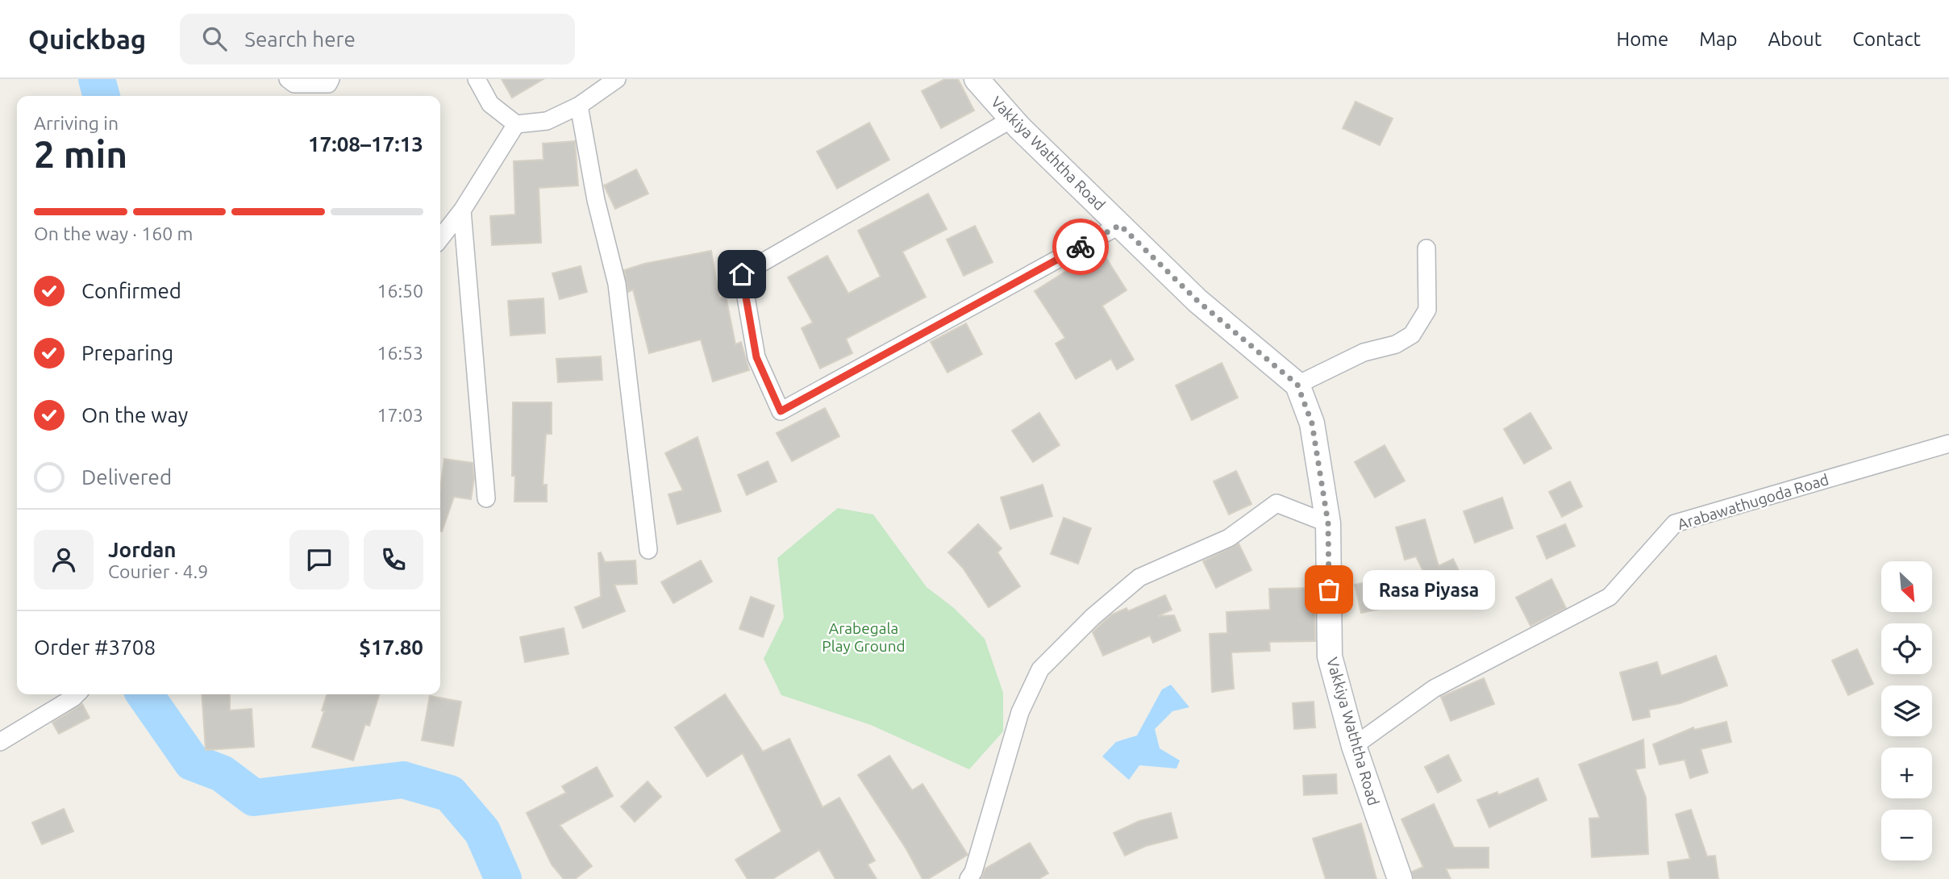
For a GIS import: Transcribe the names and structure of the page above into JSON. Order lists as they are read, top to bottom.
{
  "streets": {
    "street": ["Vakkiya Waththa Road", "Arabawathugoda Road"]
  },
  "crossings": [
    ["Vakkiya Waththa Road", "Arabawathugoda Road"]
  ],
  "parks": ["Arabegala Play Ground"],
  "places": ["Rasa Piyasa"],
  "north": "bottom right",
  "page": {
    "header": "Quickbag",
    "search": "Search here",
    "nav": [
      "Home",
      "Map",
      "About",
      "Contact"
    ],
    "heading": ["2 min", "Arriving in", "17:08–17:13"],
    "panel": [
      "Jordan",
      "Courier · 4.9",
      "Order #3708",
      "$17.80"
    ],
    "bar": "On the way · 160 m",
    "list": [
      ["Confirmed", "16:50"],
      ["Preparing", "16:53"],
      ["On the way", "17:03"],
      "Delivered"
    ],
    "map_buttons": ["+", "−"],
    "bubble": "Rasa Piyasa"
  }
}
